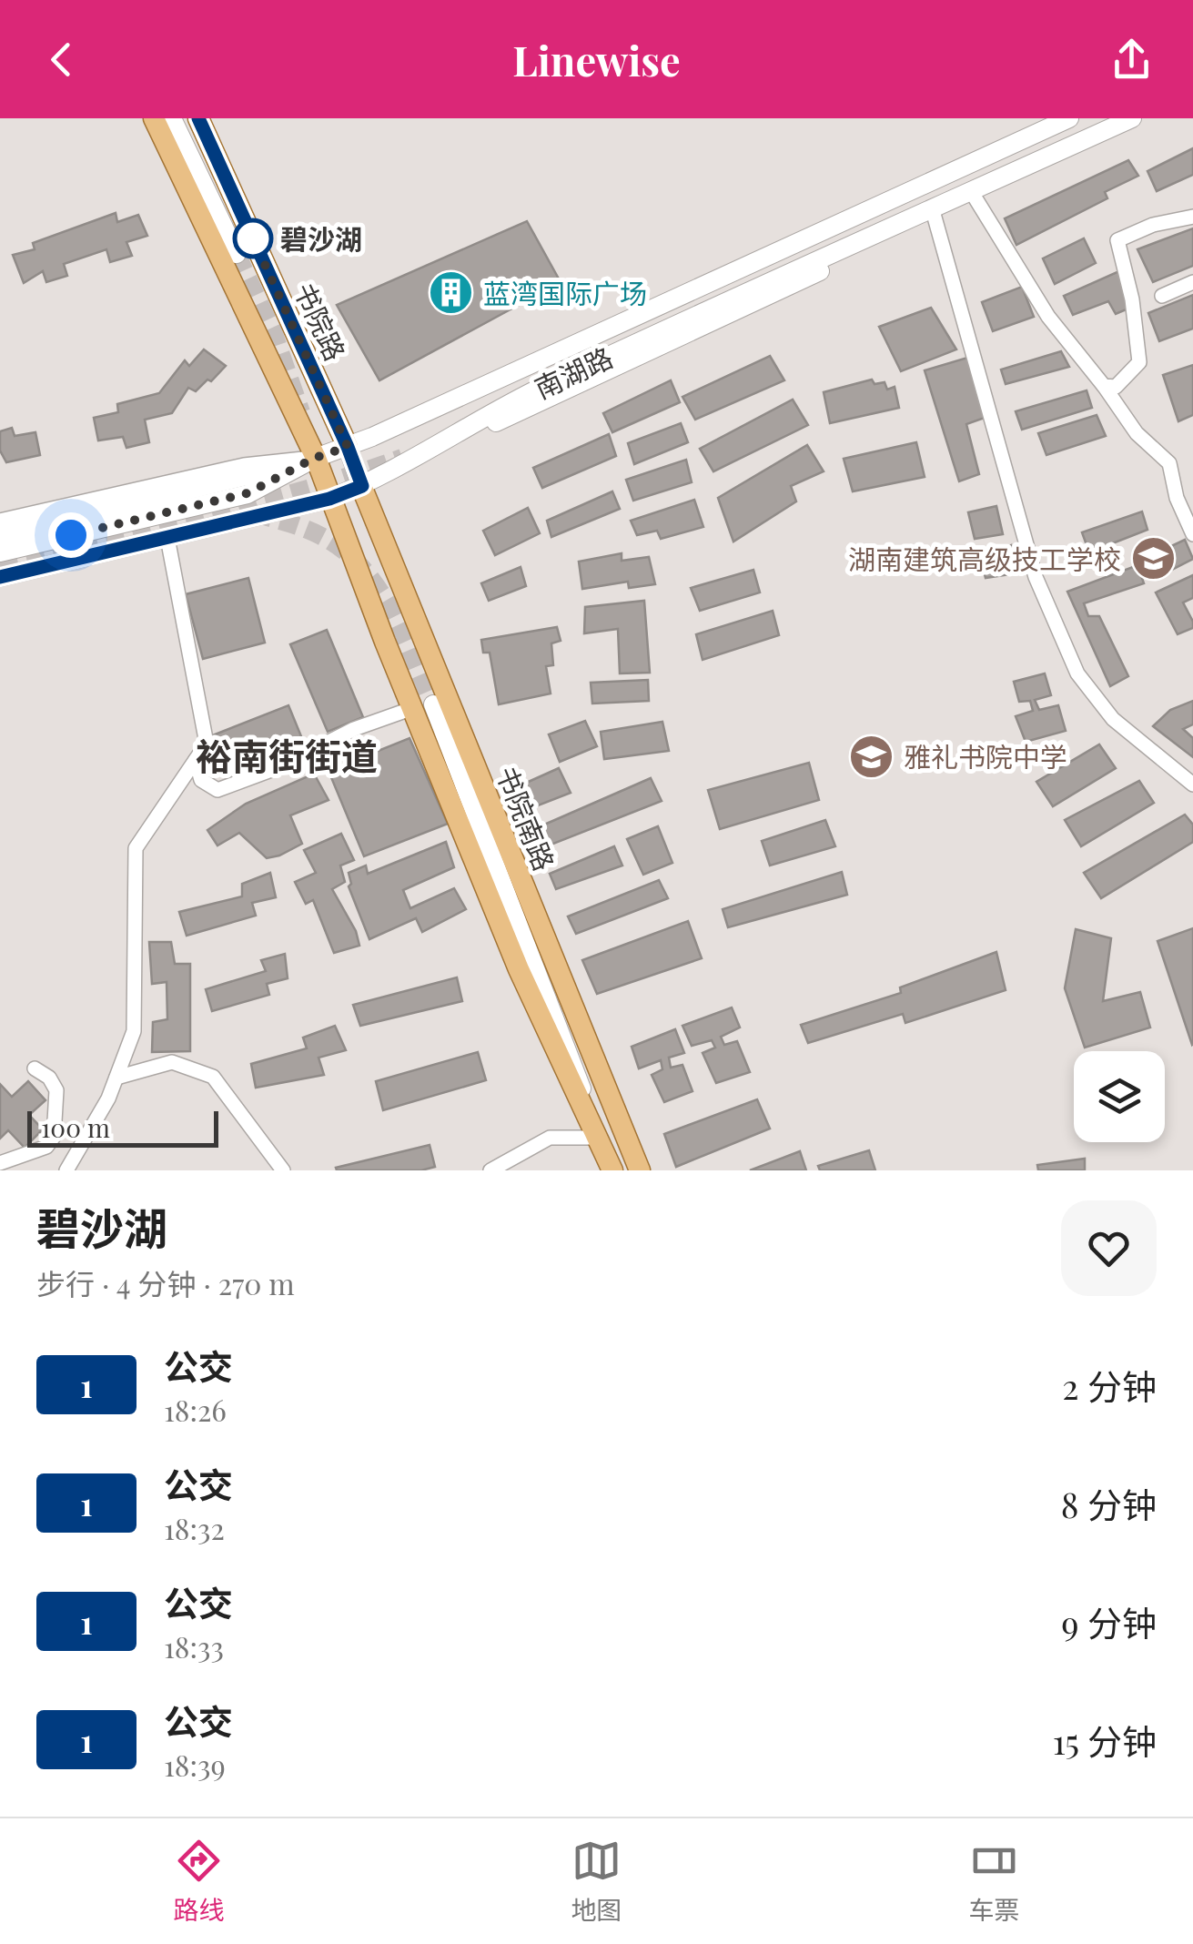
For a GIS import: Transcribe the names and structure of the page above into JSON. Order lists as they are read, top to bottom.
{
  "streets": {
    "main road": ["书院路", "南湖路", "书院南路"]
  },
  "crossings": [
    ["书院路", "南湖路"],
    ["南湖路", "书院南路"]
  ],
  "districts": ["裕南街街道"],
  "places": {
    "other": ["碧沙湖"],
    "building": ["蓝湾国际广场"],
    "school or university": ["湖南建筑高级技工学校", "雅礼书院中学"]
  },
  "lines": ["bus line 1"],
  "scale_bar": "100 m",
  "page": {
    "header": "Linewise",
    "scale": "100 m",
    "heading": ["碧沙湖", "步行 · 4 分钟 · 270 m"],
    "list": [
      {
        "mark": "1",
        "name": "公交",
        "note": "18:26",
        "value": "2 分钟"
      },
      {
        "mark": "1",
        "name": "公交",
        "note": "18:32",
        "value": "8 分钟"
      },
      {
        "mark": "1",
        "name": "公交",
        "note": "18:33",
        "value": "9 分钟"
      },
      {
        "mark": "1",
        "name": "公交",
        "note": "18:39",
        "value": "15 分钟"
      }
    ],
    "tabs": ["路线", "地图", "车票"]
  }
}
